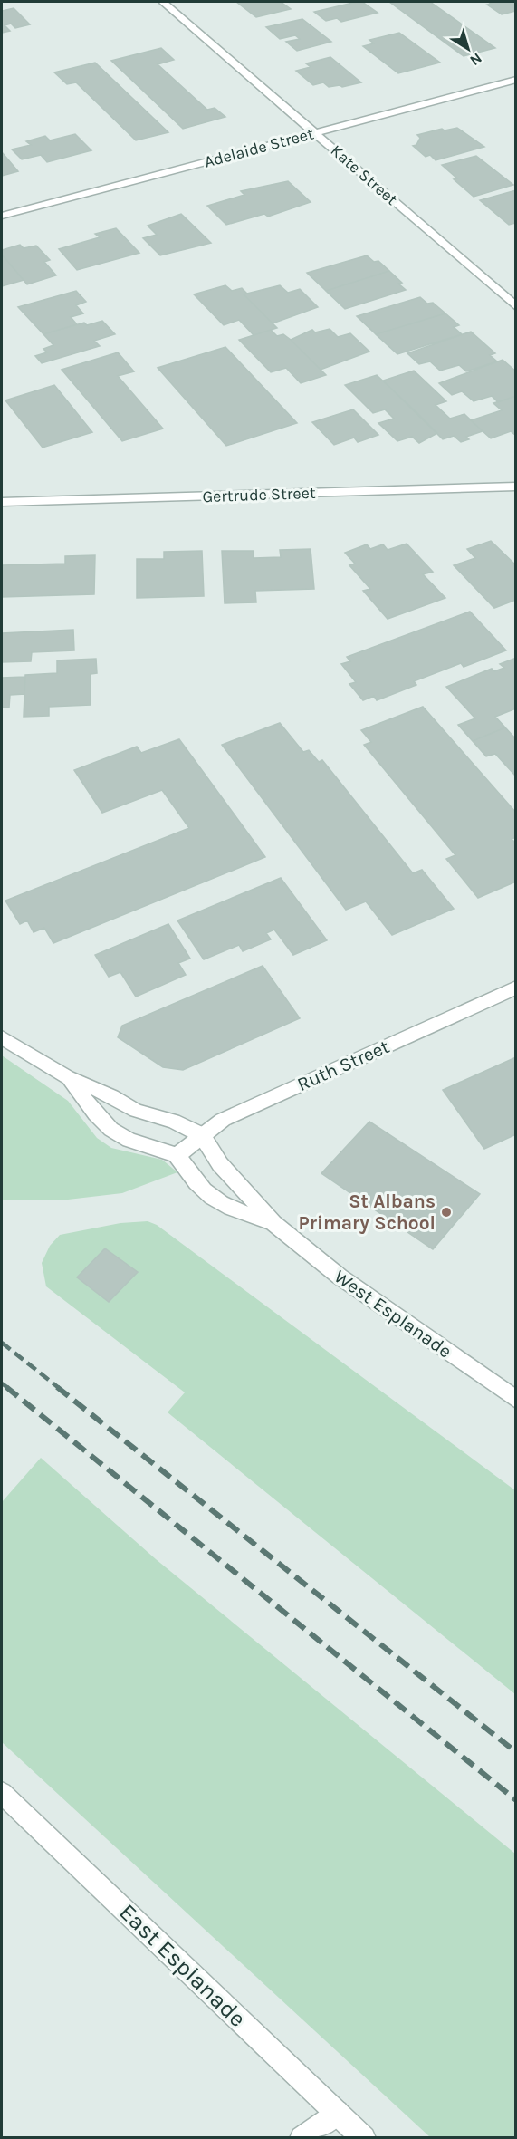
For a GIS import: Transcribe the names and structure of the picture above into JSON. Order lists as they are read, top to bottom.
{
  "streets": {
    "street": [
      "Adelaide Street",
      "Kate Street",
      "Gertrude Street",
      "Ruth Street",
      "West Esplanade",
      "East Esplanade"
    ]
  },
  "crossings": [
    ["Adelaide Street", "Kate Street"],
    ["Ruth Street", "West Esplanade"]
  ],
  "places": ["St Albans Primary School"],
  "north": "bottom right"
}
